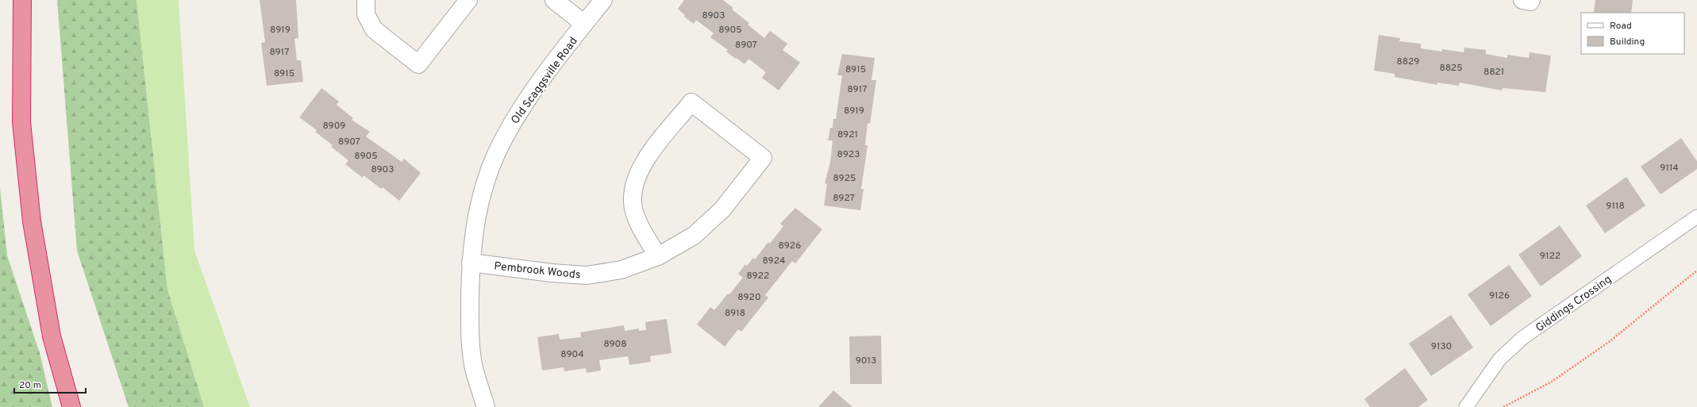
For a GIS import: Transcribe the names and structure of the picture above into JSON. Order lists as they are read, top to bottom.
{
  "streets": {
    "street": ["Old Scaggsville Road", "Pembrook Woods"],
    "lane": ["Giddings Crossing"]
  },
  "crossings": [
    ["Old Scaggsville Road", "Pembrook Woods"]
  ],
  "house_numbers": [
    "8903",
    "8919",
    "8905",
    "8907",
    "8917",
    "8829",
    "8825",
    "8915",
    "8821",
    "8915",
    "8917",
    "8919",
    "8909",
    "8921",
    "8907",
    "8923",
    "8905",
    "9114",
    "8903",
    "8925",
    "8927",
    "9118",
    "8926",
    "9122",
    "8924",
    "8922",
    "9126",
    "8920",
    "8918",
    "8908",
    "9130",
    "8904",
    "9013"
  ],
  "legend": ["Road", "Building"],
  "scale_bar": "20 m"
}
